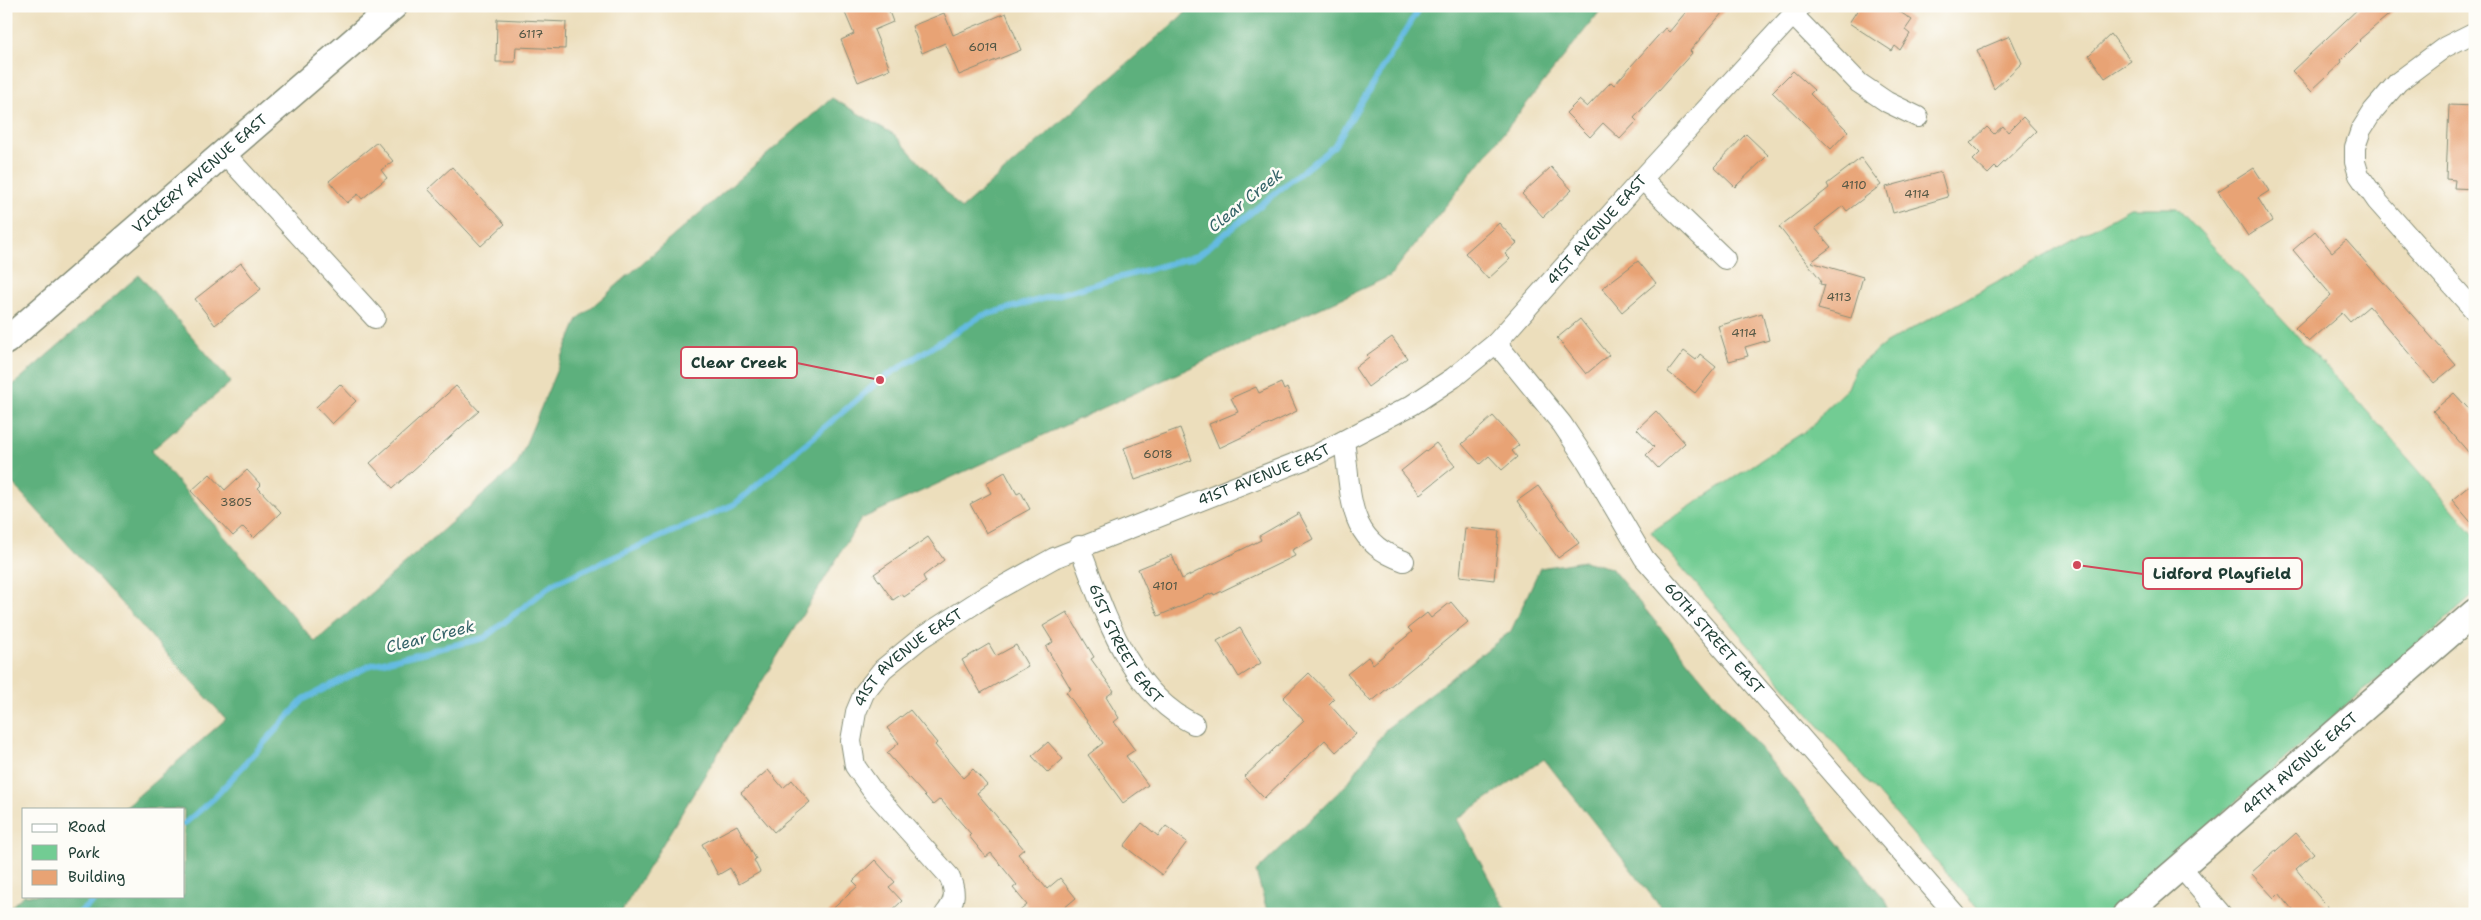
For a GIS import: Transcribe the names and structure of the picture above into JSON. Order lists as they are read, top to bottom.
{
  "streets": {
    "street": [
      "VICKERY AVENUE EAST",
      "41ST AVENUE EAST",
      "60TH STREET EAST",
      "61ST STREET EAST",
      "44TH AVENUE EAST"
    ]
  },
  "crossings": [
    ["41ST AVENUE EAST", "60TH STREET EAST"],
    ["41ST AVENUE EAST", "61ST STREET EAST"]
  ],
  "water": ["Clear Creek"],
  "places": ["Clear Creek", "Lidford Playfield"],
  "house_numbers": [
    "6117",
    "6019",
    "4110",
    "4114",
    "4113",
    "4114",
    "6018",
    "3805",
    "4101"
  ],
  "legend": ["Road", "Park", "Building"]
}
